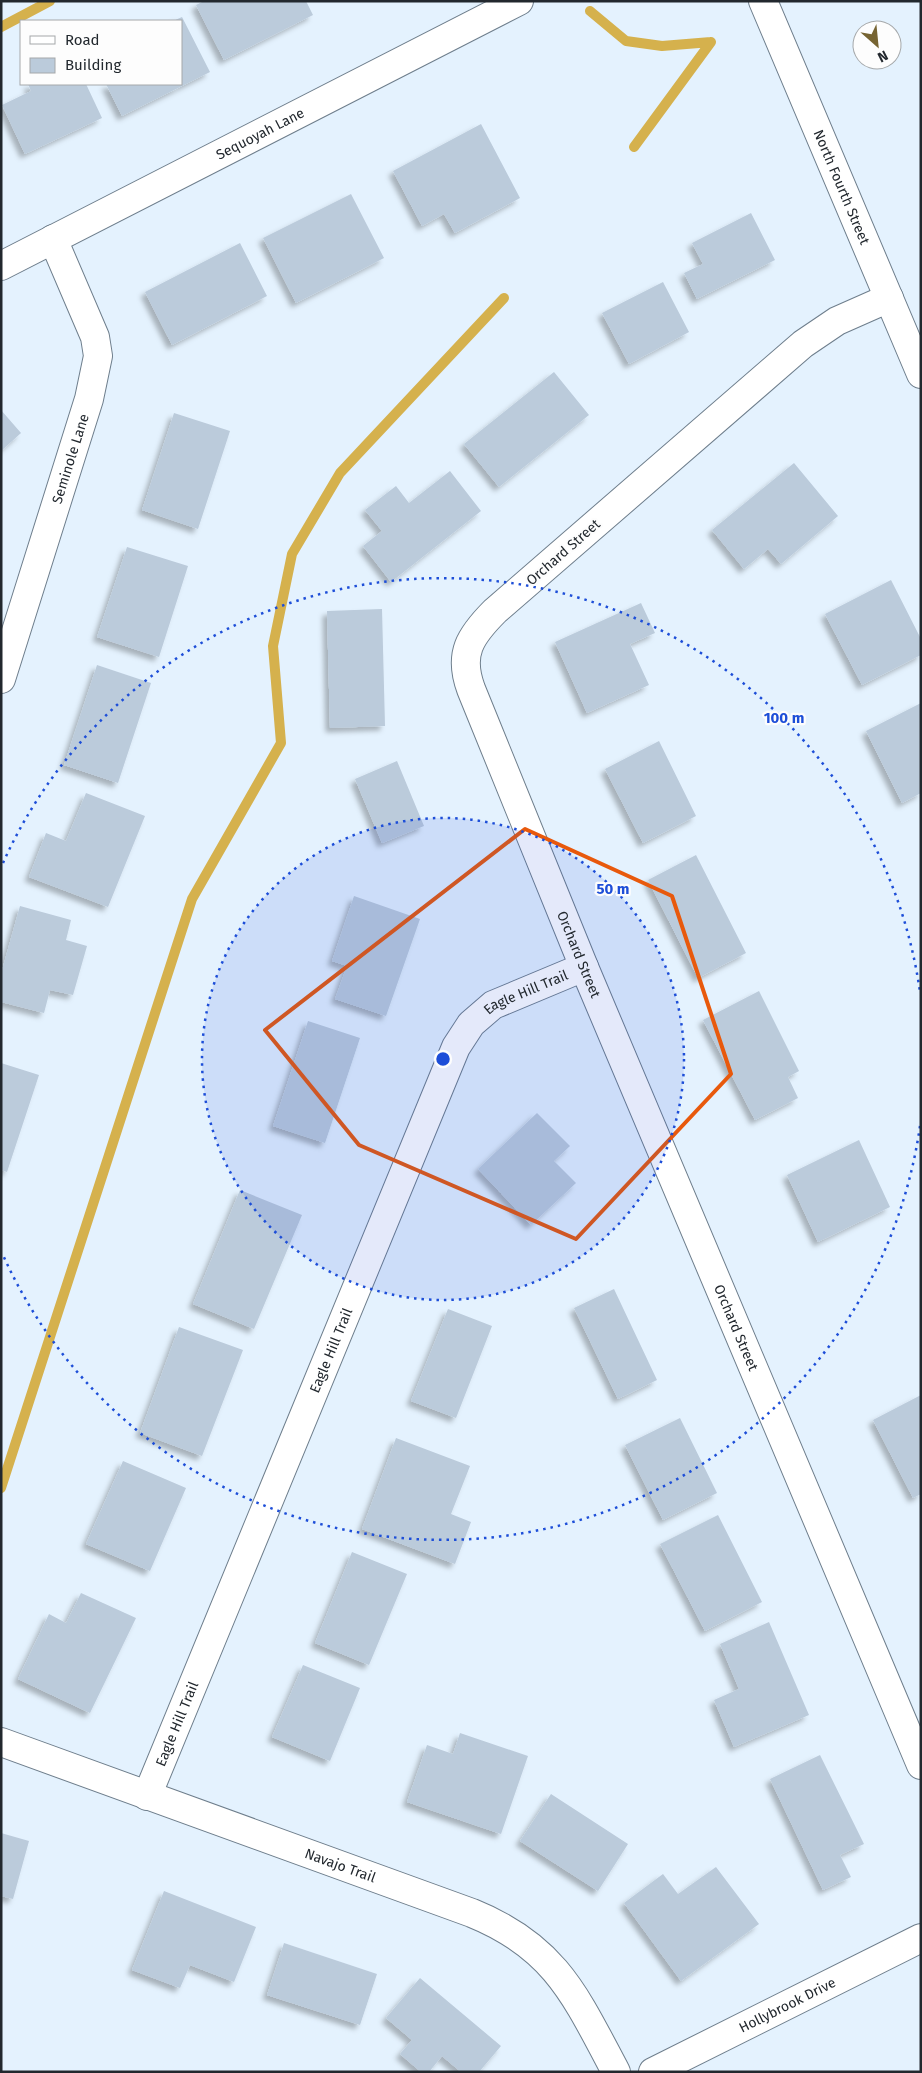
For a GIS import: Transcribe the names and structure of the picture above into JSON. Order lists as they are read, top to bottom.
{
  "streets": {
    "street": [
      "Sequoyah Lane",
      "North Fourth Street",
      "Seminole Lane",
      "Orchard Street",
      "Eagle Hill Trail",
      "Navajo Trail",
      "Hollybrook Drive"
    ]
  },
  "crossings": [
    ["Sequoyah Lane", "Seminole Lane"],
    ["North Fourth Street", "Orchard Street"],
    ["Orchard Street", "Eagle Hill Trail"],
    ["Eagle Hill Trail", "Navajo Trail"]
  ],
  "legend": ["Road", "Building"],
  "north": "bottom right",
  "rings": ["100 m", "50 m"]
}
